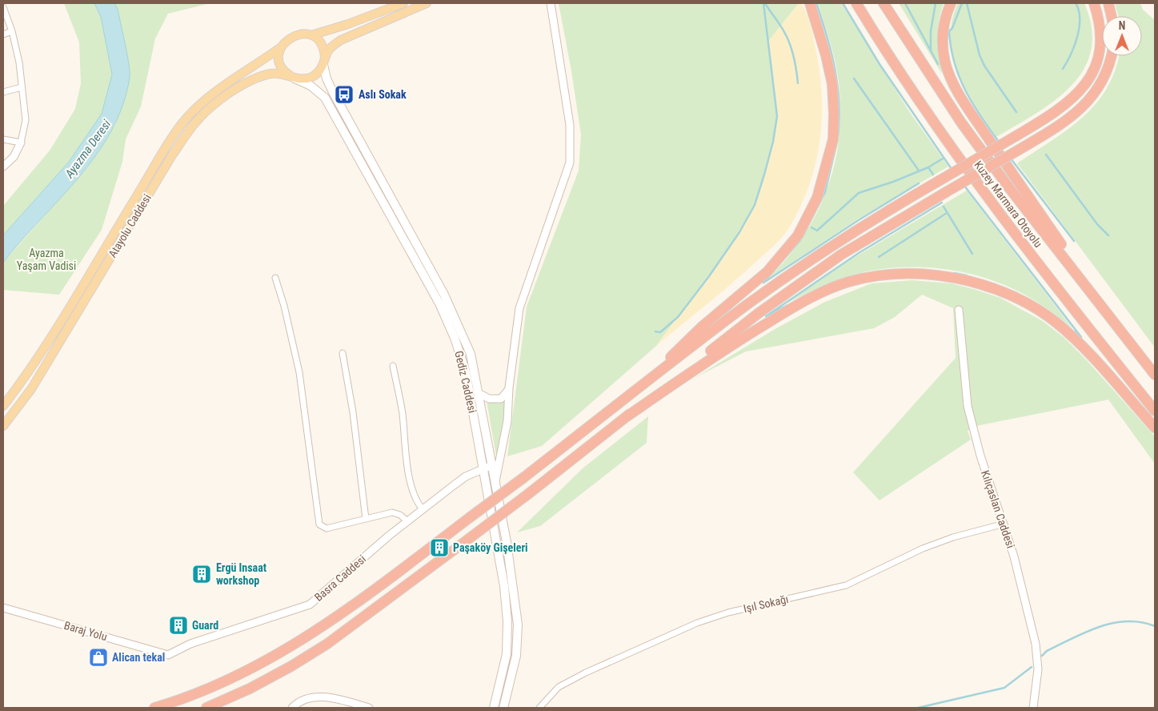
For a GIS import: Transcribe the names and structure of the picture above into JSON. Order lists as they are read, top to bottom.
{
  "streets": {
    "highway": ["Kuzey Marmara Otoyolu"],
    "main road": ["Atayolu Caddesi", "Gediz Caddesi"],
    "street": [
      "Kılıçaslan Caddesi",
      "Basra Caddesi",
      "Işıl Sokağı",
      "Baraj Yolu"
    ]
  },
  "crossings": [
    ["Atayolu Caddesi", "Gediz Caddesi"],
    ["Gediz Caddesi", "Basra Caddesi"],
    ["Kılıçaslan Caddesi", "Işıl Sokağı"],
    ["Basra Caddesi", "Baraj Yolu"]
  ],
  "water": ["Ayazma Deresi"],
  "parks": ["Ayazma Yaşam Vadisi"],
  "places": {
    "bus stop": ["Aslı Sokak"],
    "building": ["Paşaköy Gişeleri", "Ergü Insaat workshop", "Guard"],
    "shop": ["Alican tekal"]
  },
  "north": "top"
}
